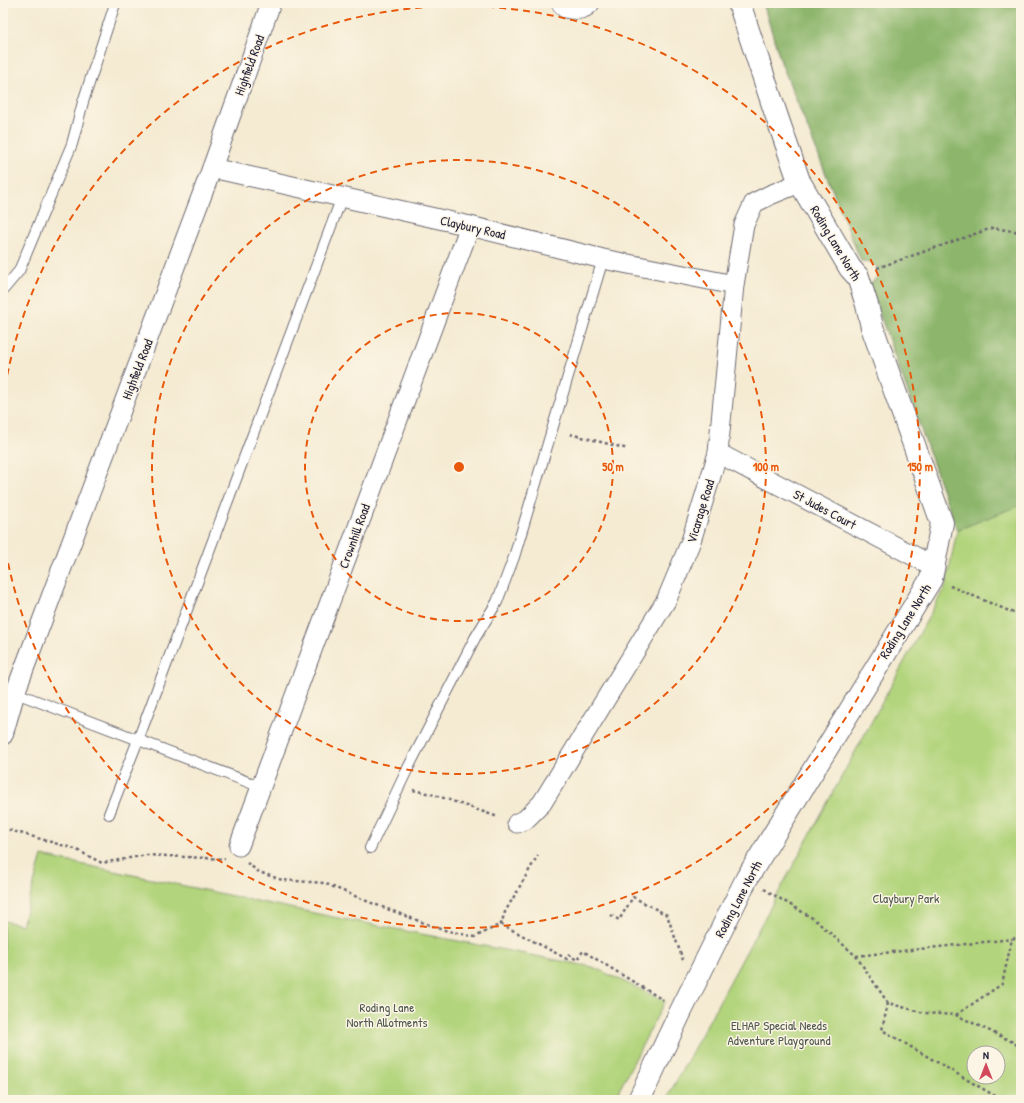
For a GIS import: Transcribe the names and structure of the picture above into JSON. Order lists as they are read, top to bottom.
{
  "streets": {
    "street": [
      "Highfield Road",
      "Claybury Road",
      "Roding Lane North",
      "St Judes Court",
      "Vicarage Road",
      "Crownhill Road"
    ]
  },
  "crossings": [
    ["Highfield Road", "Claybury Road"],
    ["Claybury Road", "Vicarage Road"],
    ["Claybury Road", "Crownhill Road"],
    ["Roding Lane North", "St Judes Court"],
    ["Roding Lane North", "Vicarage Road"],
    ["St Judes Court", "Vicarage Road"]
  ],
  "parks": ["Claybury Park", "Roding Lane North Allotments", "ELHAP Special Needs Adventure Playground"],
  "north": "top",
  "rings": ["50 m", "100 m", "150 m"]
}
